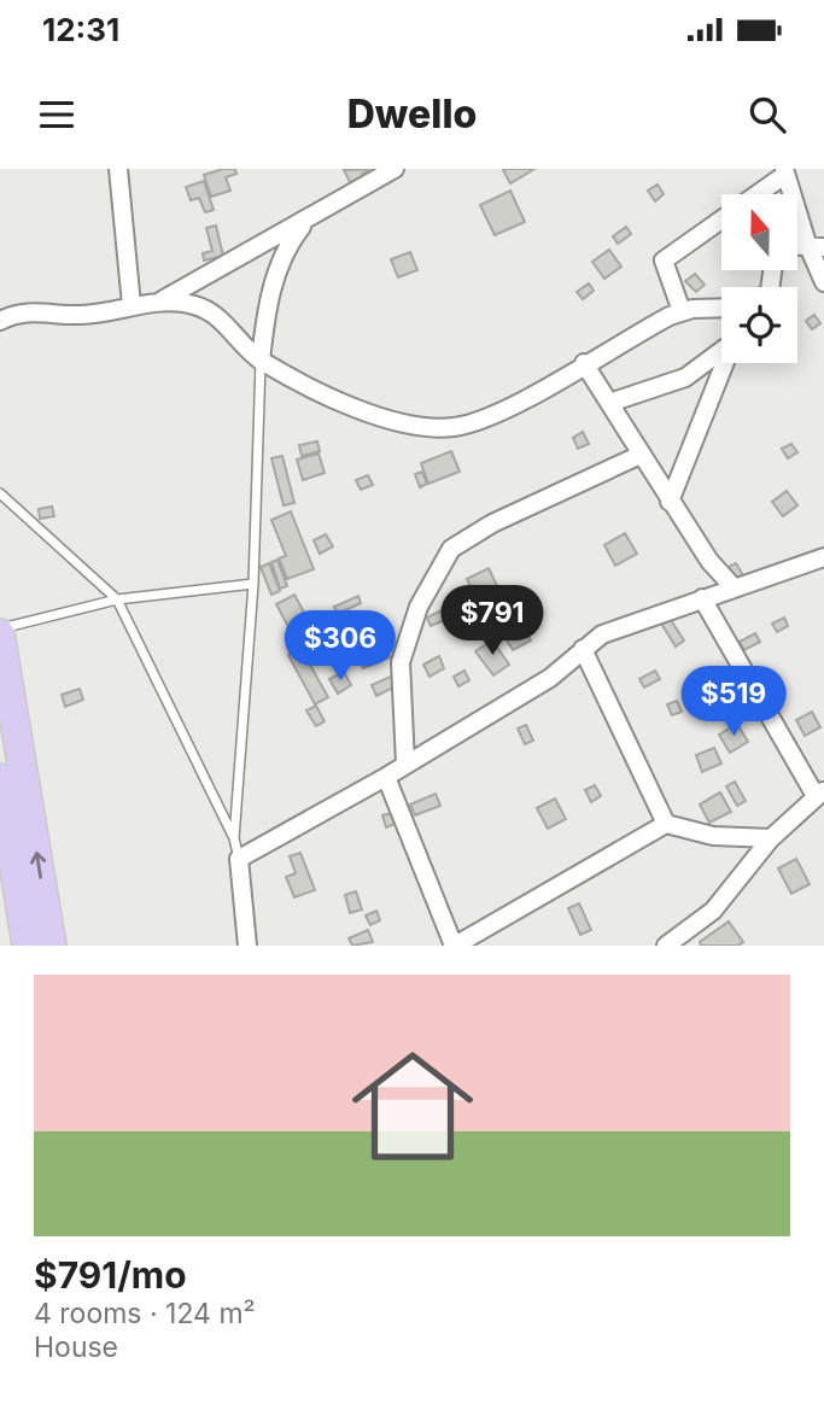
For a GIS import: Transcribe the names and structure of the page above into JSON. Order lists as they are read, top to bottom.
{
  "north": "top",
  "page": {
    "status": "12:31",
    "header": "Dwello",
    "price": ["$791", "$306", "$519"],
    "list": [
      {
        "name": "$791/mo",
        "note": "4 rooms · 124 m² · House"
      }
    ]
  }
}
